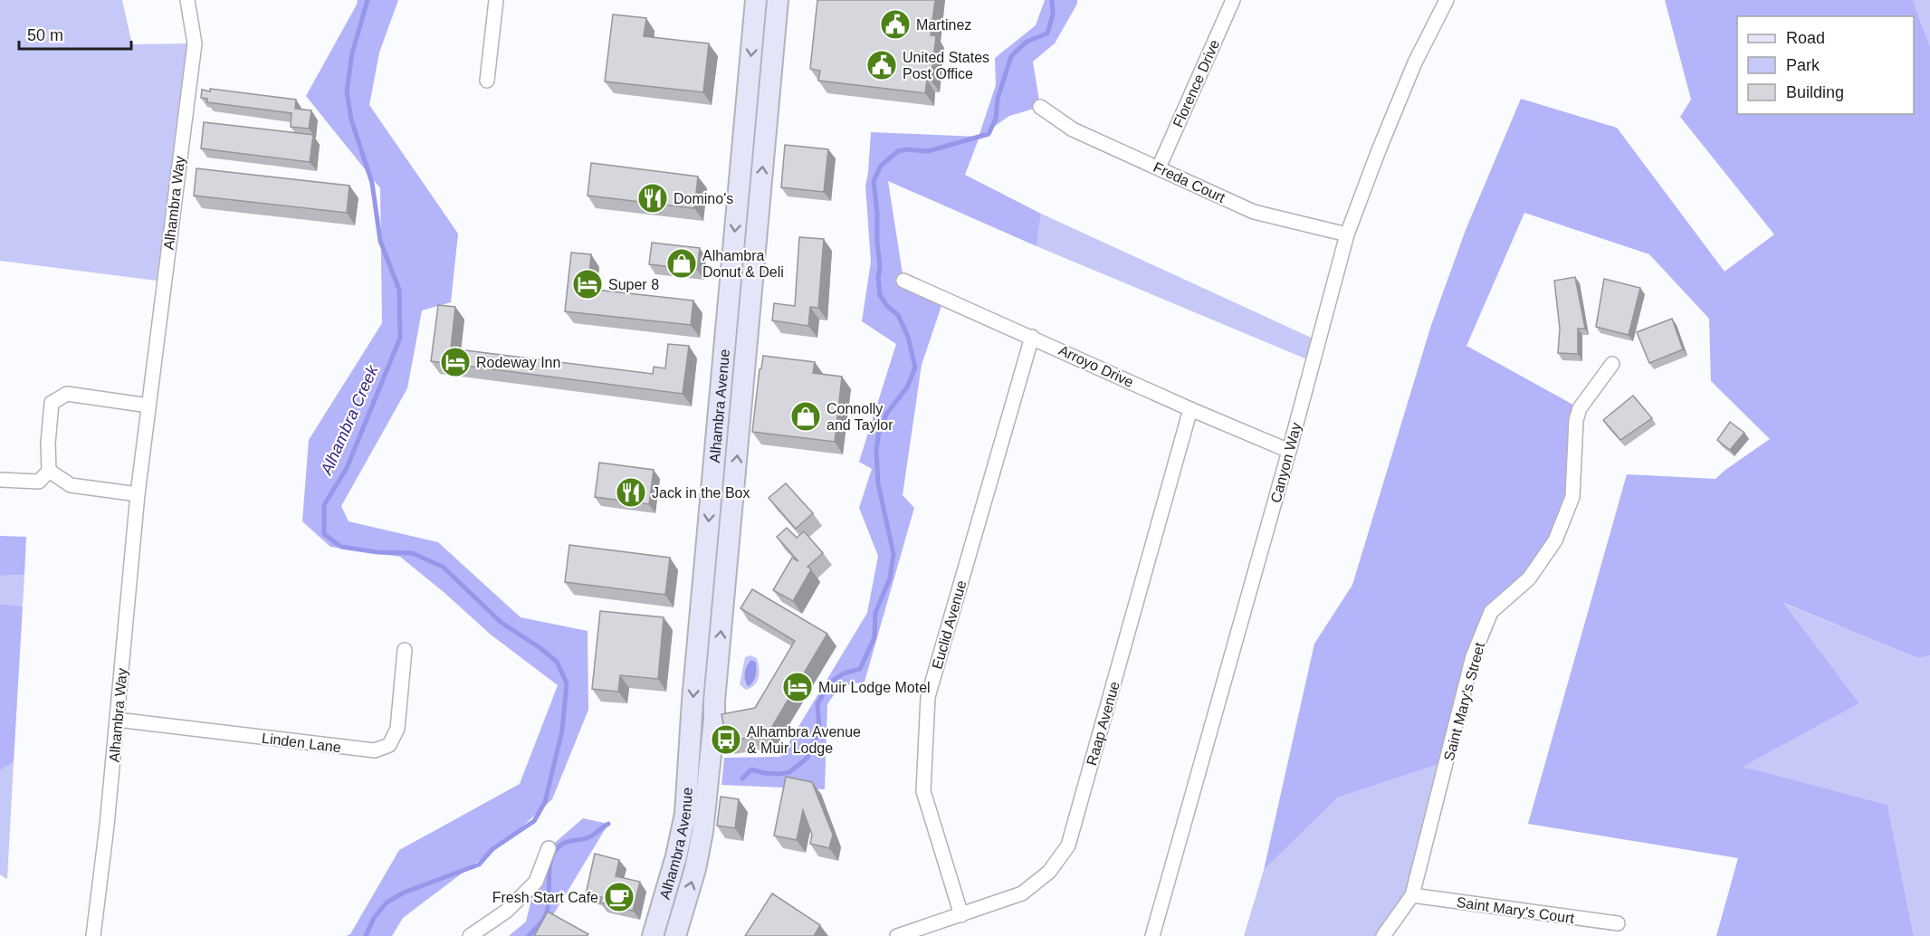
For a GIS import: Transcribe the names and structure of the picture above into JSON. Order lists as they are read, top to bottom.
{
  "streets": {
    "main road": ["Alhambra Avenue"],
    "street": [
      "Florence Drive",
      "Freda Court",
      "Alhambra Way",
      "Arroyo Drive",
      "Canyon Way",
      "Euclid Avenue",
      "Saint Mary's Street",
      "Raap Avenue",
      "Linden Lane",
      "Saint Mary's Court"
    ]
  },
  "crossings": [
    ["Florence Drive", "Freda Court"],
    ["Freda Court", "Canyon Way"],
    ["Alhambra Way", "Linden Lane"],
    ["Arroyo Drive", "Canyon Way"],
    ["Arroyo Drive", "Euclid Avenue"],
    ["Arroyo Drive", "Raap Avenue"],
    ["Euclid Avenue", "Raap Avenue"],
    ["Saint Mary's Street", "Saint Mary's Court"]
  ],
  "water": ["Alhambra Creek"],
  "places": {
    "public building": ["Martinez", "United States Post Office"],
    "restaurant": ["Domino's", "Jack in the Box"],
    "shop": ["Alhambra Donut & Deli", "Connolly and Taylor"],
    "hotel": ["Super 8", "Rodeway Inn", "Muir Lodge Motel"],
    "bus stop": ["Alhambra Avenue & Muir Lodge"],
    "cafe": ["Fresh Start Cafe"]
  },
  "legend": ["Road", "Park", "Building"],
  "scale_bar": "50 m"
}
